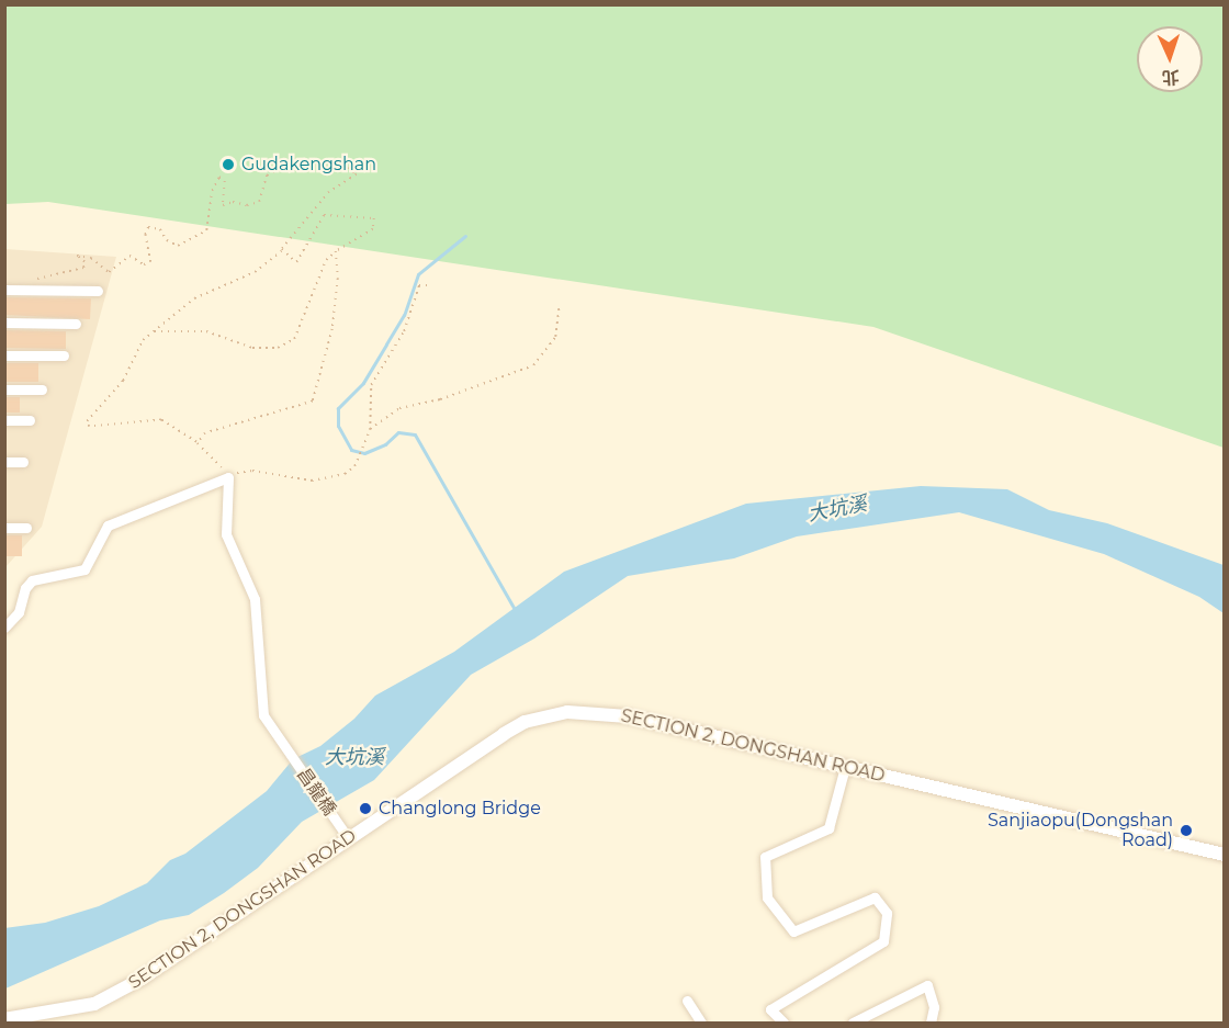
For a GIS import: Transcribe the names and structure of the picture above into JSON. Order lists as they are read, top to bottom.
{
  "streets": {
    "main road": ["SECTION 2, DONGSHAN ROAD"],
    "street": ["昌龍橋"]
  },
  "crossings": [
    ["SECTION 2, DONGSHAN ROAD", "昌龍橋"]
  ],
  "water": ["大坑溪"],
  "places": ["Gudakengshan", "Changlong Bridge", "Sanjiaopu(Dongshan Road)"],
  "north": "bottom"
}
